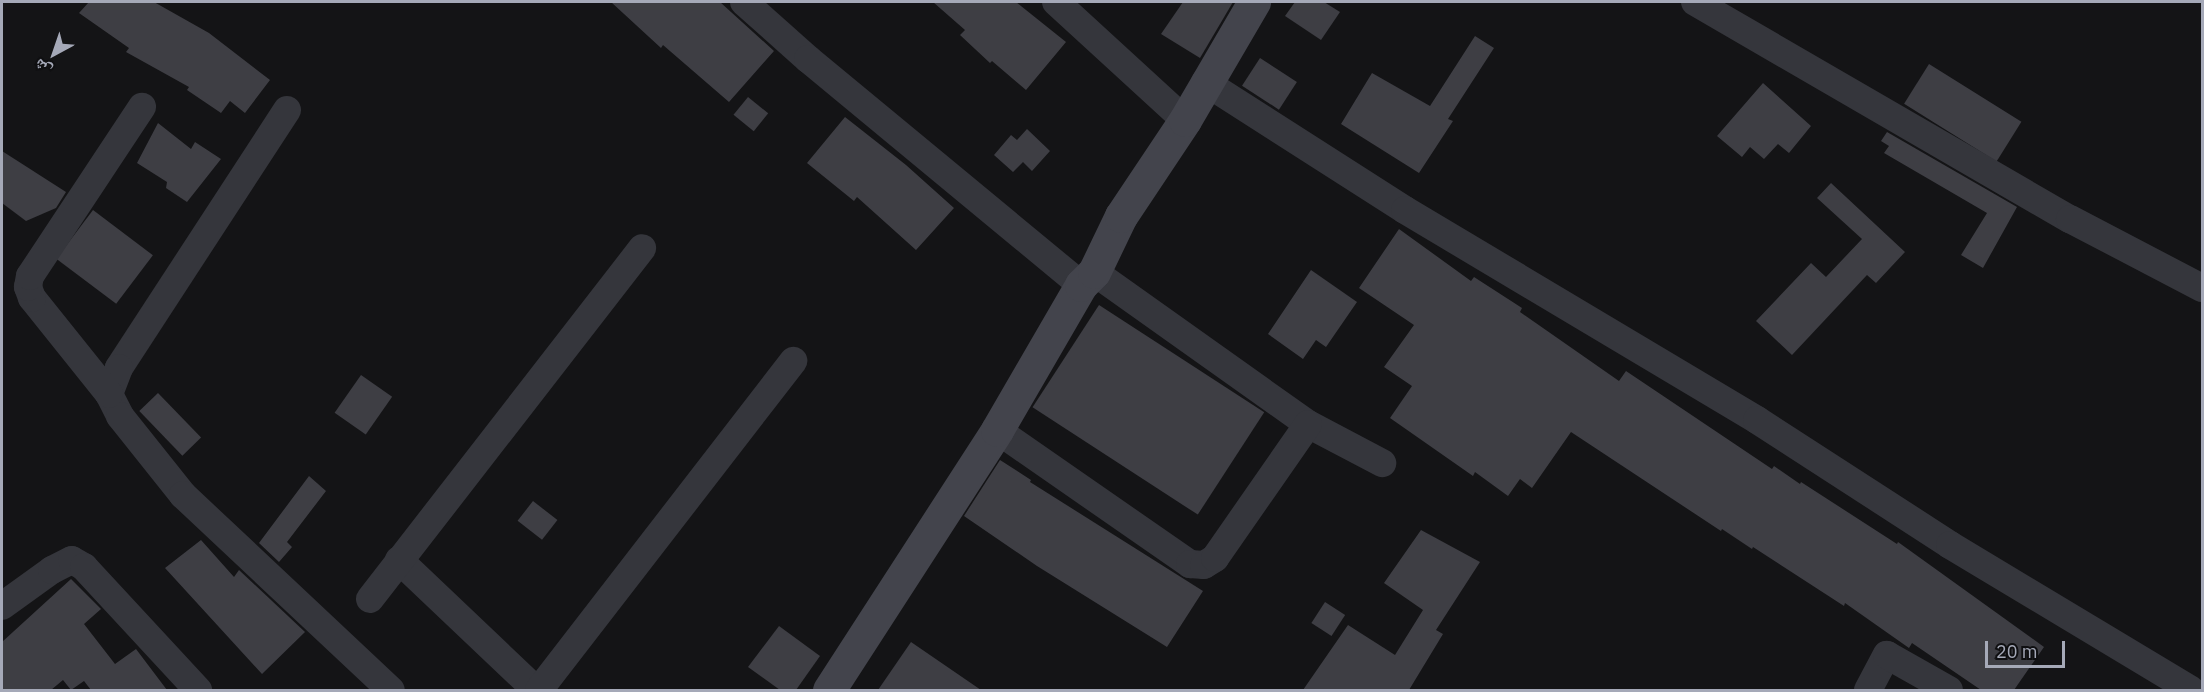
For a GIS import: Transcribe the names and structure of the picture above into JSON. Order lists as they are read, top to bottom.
{
  "scale_bar": "20 m",
  "north": "bottom left"
}
